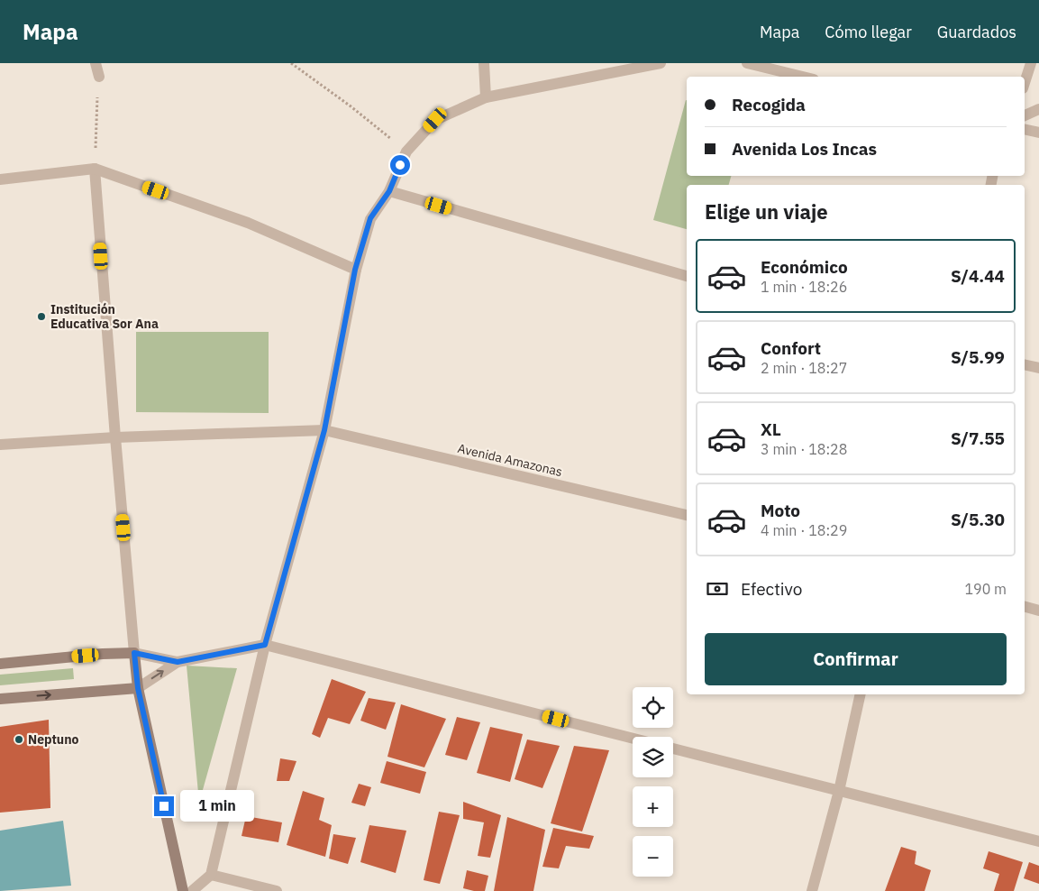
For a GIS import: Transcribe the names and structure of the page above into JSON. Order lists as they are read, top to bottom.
{
  "streets": {
    "street": ["Avenida Amazonas"]
  },
  "places": ["Institución Educativa Sor Ana", "Neptuno"],
  "page": {
    "header": "Mapa",
    "nav": ["Mapa", "Cómo llegar", "Guardados"],
    "banner": ["Recogida", "Avenida Los Incas"],
    "heading": "Elige un viaje",
    "list": [
      {
        "name": "Económico",
        "note": "1 min · 18:26",
        "value": "S/4.44"
      },
      {
        "name": "Confort",
        "note": "2 min · 18:27",
        "value": "S/5.99"
      },
      {
        "name": "XL",
        "note": "3 min · 18:28",
        "value": "S/7.55"
      },
      {
        "name": "Moto",
        "note": "4 min · 18:29",
        "value": "S/5.30"
      }
    ],
    "pay": ["Efectivo", "190 m"],
    "buttons": "Confirmar",
    "map_buttons": ["+", "−"],
    "bubble": "1 min"
  }
}
